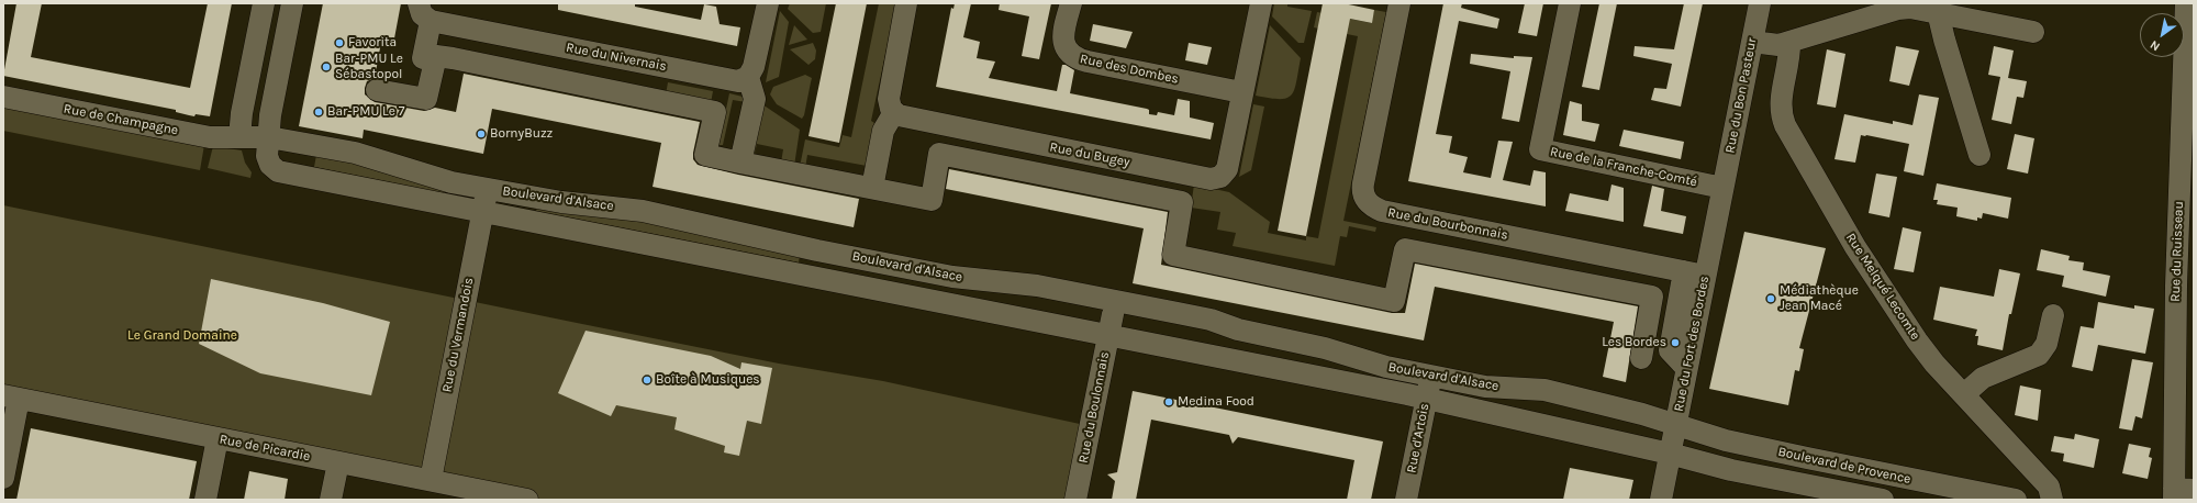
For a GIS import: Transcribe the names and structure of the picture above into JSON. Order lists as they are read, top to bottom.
{
  "streets": {
    "street": [
      "Rue du Nivernais",
      "Rue des Dombes",
      "Rue du Bon Pasteur",
      "Rue de Champagne",
      "Rue du Bugey",
      "Rue de la Franche-Comté",
      "Boulevard d'Alsace",
      "Rue du Bourbonnais",
      "Rue du Ruisseau",
      "Rue Melqué Lecomte",
      "Rue du Vermandois",
      "Rue du Fort des Bordes",
      "Rue du Boulonnais",
      "Rue d'Artois",
      "Rue de Picardie",
      "Boulevard de Provence"
    ]
  },
  "crossings": [
    ["Rue des Dombes", "Rue du Bugey"],
    ["Rue du Bon Pasteur", "Rue de la Franche-Comté"],
    ["Rue du Bon Pasteur", "Rue du Fort des Bordes"],
    ["Rue de Champagne", "Boulevard d'Alsace"],
    ["Rue de la Franche-Comté", "Rue du Fort des Bordes"],
    ["Boulevard d'Alsace", "Rue du Vermandois"],
    ["Boulevard d'Alsace", "Rue du Fort des Bordes"],
    ["Boulevard d'Alsace", "Rue du Boulonnais"],
    ["Boulevard d'Alsace", "Rue d'Artois"],
    ["Boulevard d'Alsace", "Boulevard de Provence"],
    ["Rue du Bourbonnais", "Rue du Fort des Bordes"],
    ["Rue du Vermandois", "Rue de Picardie"],
    ["Rue du Fort des Bordes", "Boulevard de Provence"]
  ],
  "parks": ["Le Grand Domaine"],
  "places": [
    "Favorita",
    "Bar-PMU Le Sébastopol",
    "Bar-PMU Le 7",
    "BornyBuzz",
    "Médiathèque Jean Macé",
    "Les Bordes",
    "Boîte à Musiques",
    "Medina Food"
  ],
  "north": "bottom left"
}
